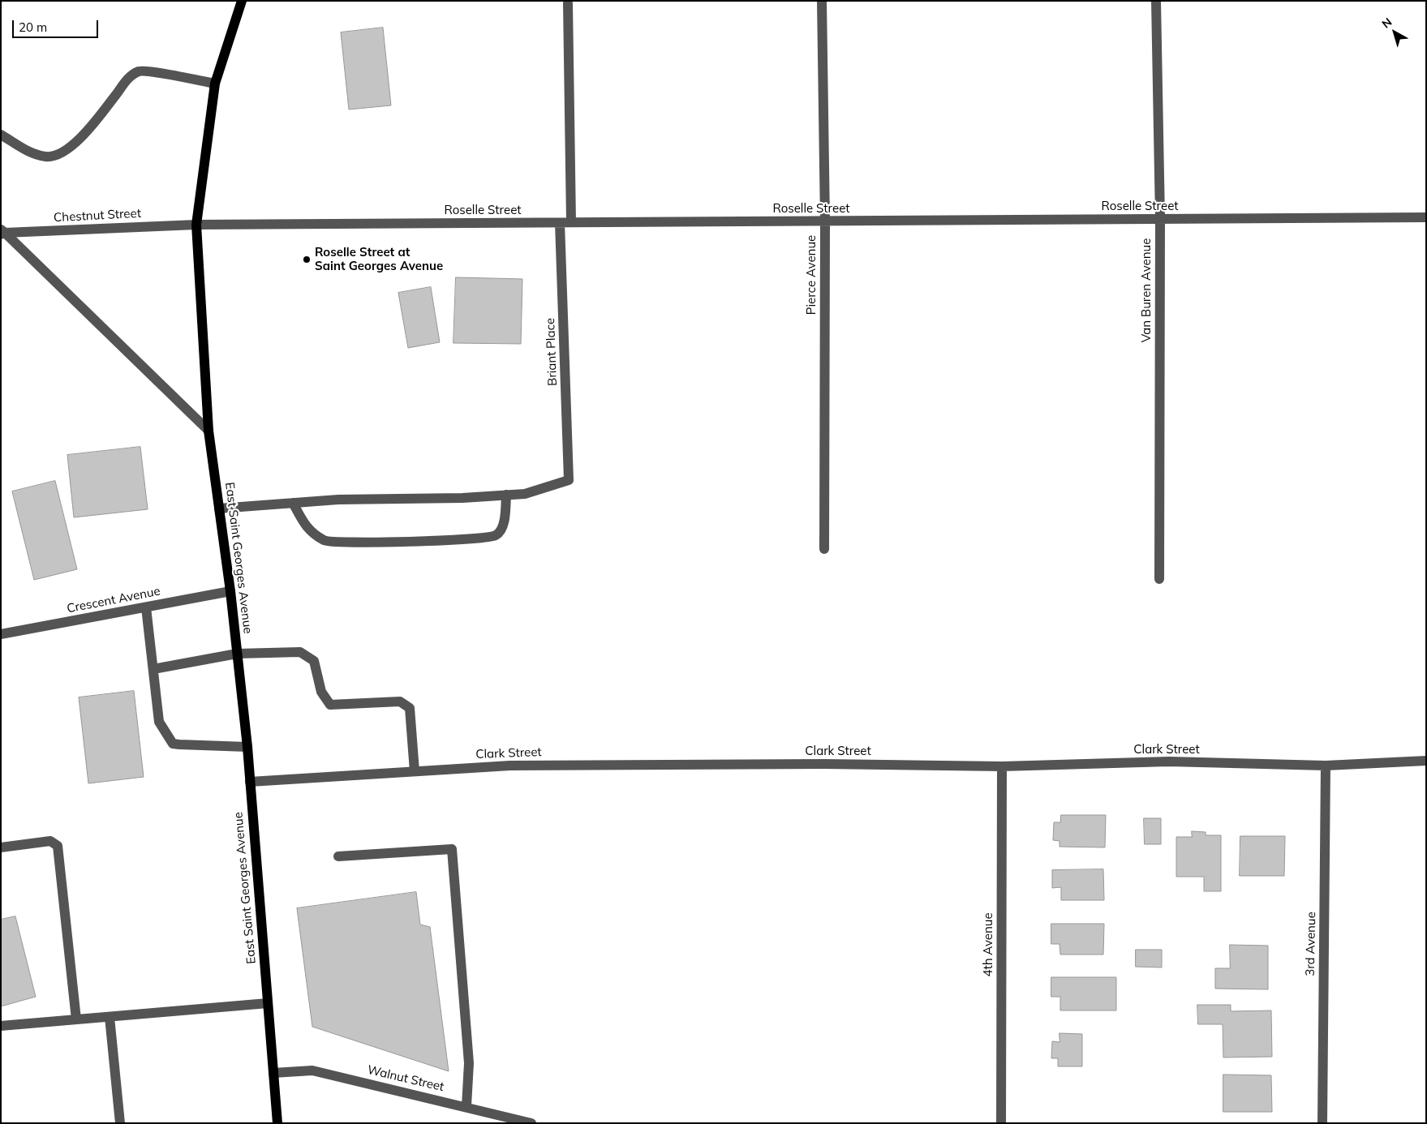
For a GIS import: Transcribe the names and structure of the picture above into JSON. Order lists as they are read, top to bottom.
{
  "streets": {
    "main road": ["East Saint Georges Avenue"],
    "street": [
      "Roselle Street",
      "Chestnut Street",
      "Pierce Avenue",
      "Van Buren Avenue",
      "Briant Place",
      "Crescent Avenue",
      "Clark Street",
      "3rd Avenue",
      "4th Avenue",
      "Walnut Street"
    ]
  },
  "crossings": [
    ["Roselle Street", "Chestnut Street"],
    ["Roselle Street", "Pierce Avenue"],
    ["Roselle Street", "Van Buren Avenue"],
    ["Roselle Street", "Briant Place"],
    ["Roselle Street", "East Saint Georges Avenue"],
    ["Chestnut Street", "East Saint Georges Avenue"],
    ["East Saint Georges Avenue", "Crescent Avenue"],
    ["East Saint Georges Avenue", "Clark Street"],
    ["East Saint Georges Avenue", "Walnut Street"],
    ["Clark Street", "3rd Avenue"],
    ["Clark Street", "4th Avenue"]
  ],
  "places": ["Roselle Street at Saint Georges Avenue"],
  "scale_bar": "20 m",
  "north": "top left"
}
